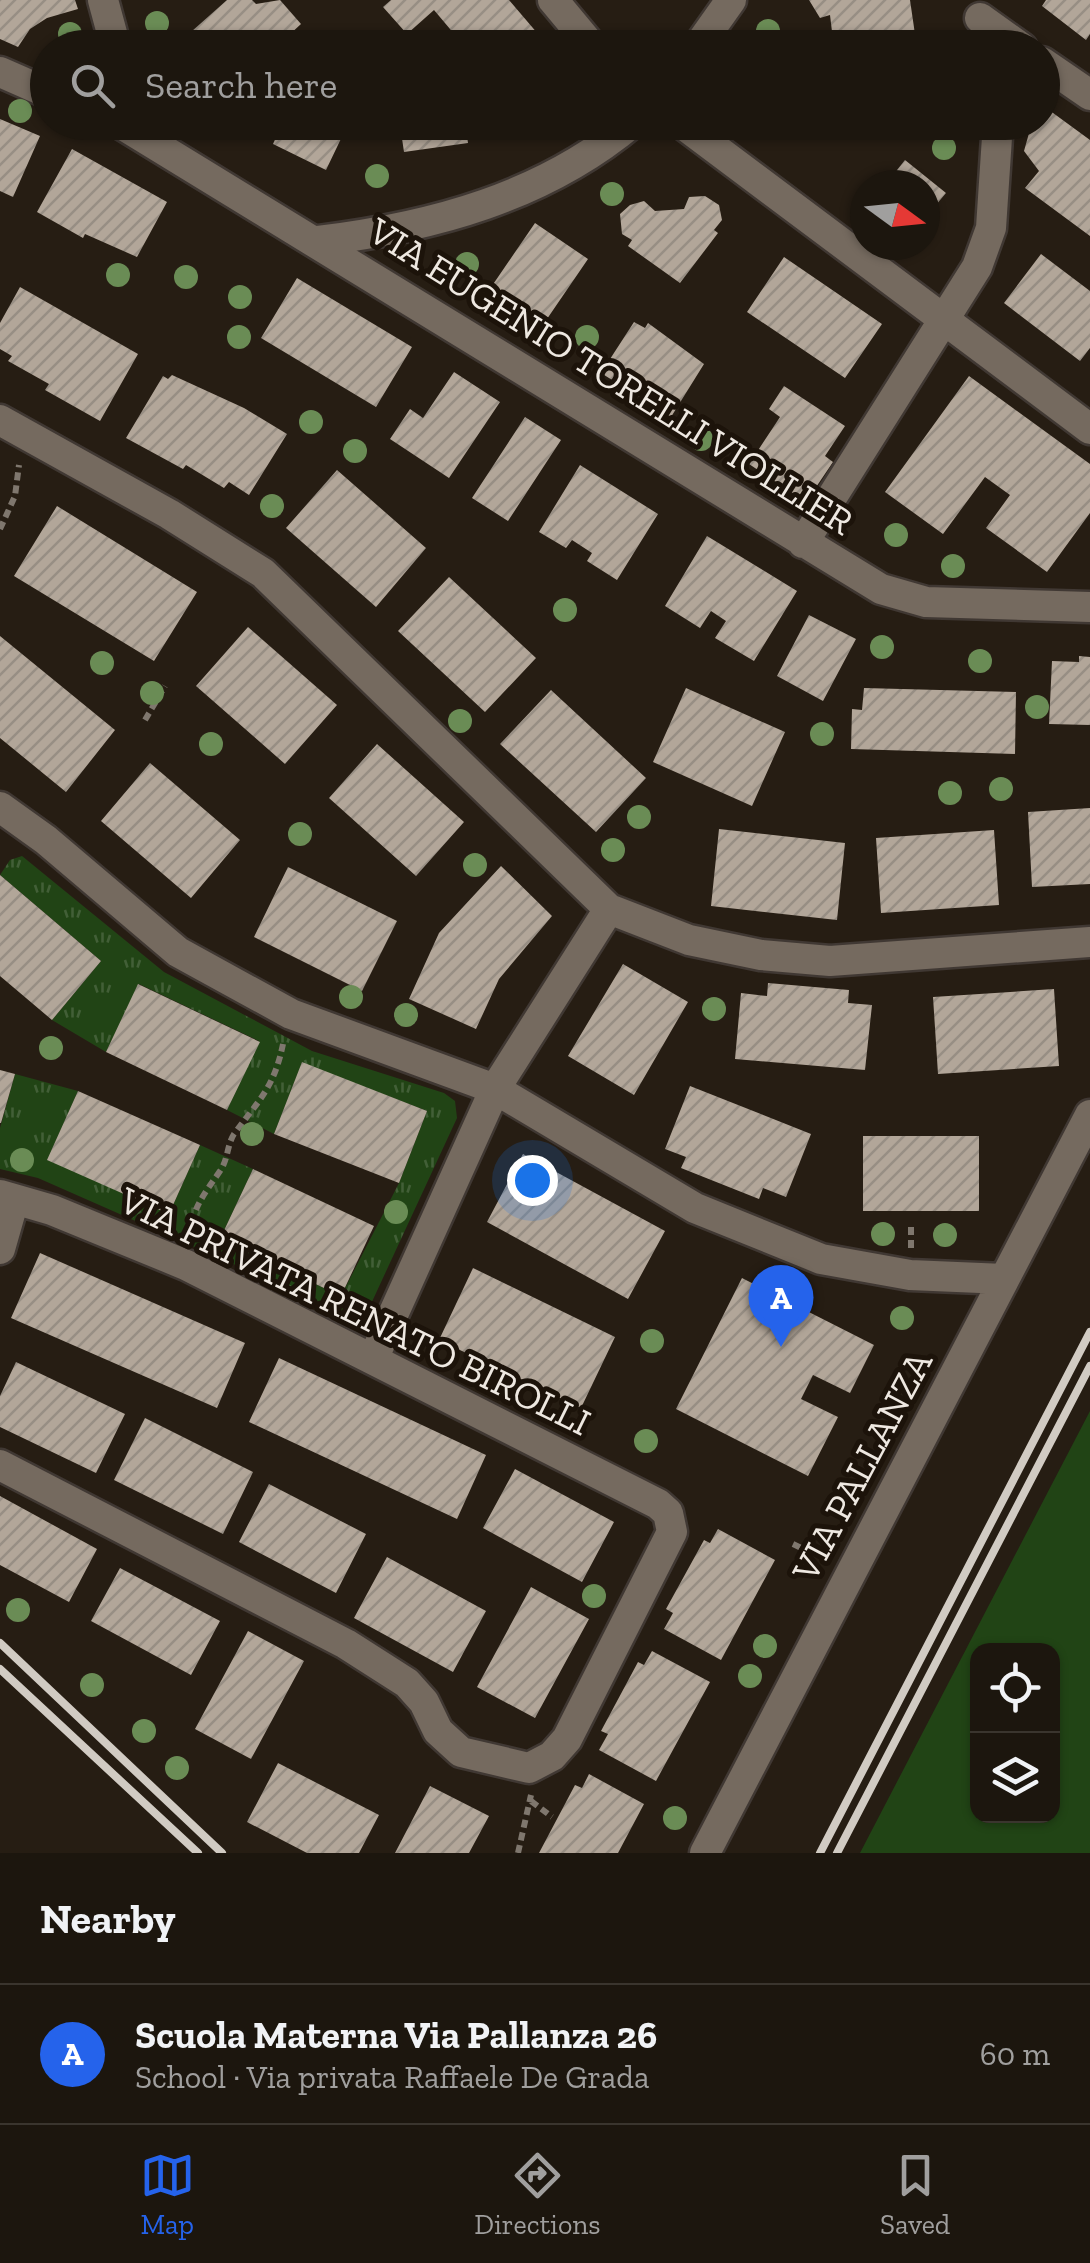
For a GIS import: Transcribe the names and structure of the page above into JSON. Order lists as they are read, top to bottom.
{
  "streets": {
    "street": ["VIA EUGENIO TORELLI VIOLLIER", "VIA PRIVATA RENATO BIROLLI", "VIA PALLANZA"]
  },
  "north": "right",
  "page": {
    "search": "Search here",
    "pins": "A",
    "heading": "Nearby",
    "list": [
      {
        "mark": "A",
        "name": "Scuola Materna Via Pallanza 26",
        "note": "School · Via privata Raffaele De Grada",
        "value": "60 m"
      }
    ],
    "nav": ["Map", "Directions", "Saved"]
  }
}
